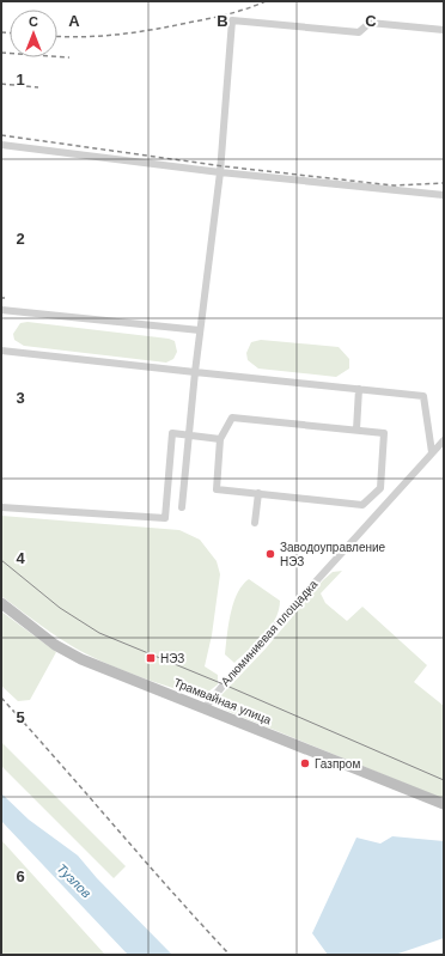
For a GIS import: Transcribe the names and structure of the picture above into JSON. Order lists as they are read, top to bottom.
{
  "streets": {
    "main road": ["Трамвайная улица"],
    "street": ["Алюминиевая площадка"]
  },
  "crossings": [
    ["Алюминиевая площадка", "Трамвайная улица"]
  ],
  "water": ["Тузлов"],
  "places": {
    "other": ["Заводоуправление НЭЗ", "Газпром"],
    "transit": ["НЭЗ"]
  },
  "north": "top",
  "grid": {
    "columns": ["A", "B", "C"],
    "rows": [
      "1",
      "2",
      "3",
      "4",
      "5",
      "6"
    ]
  }
}
